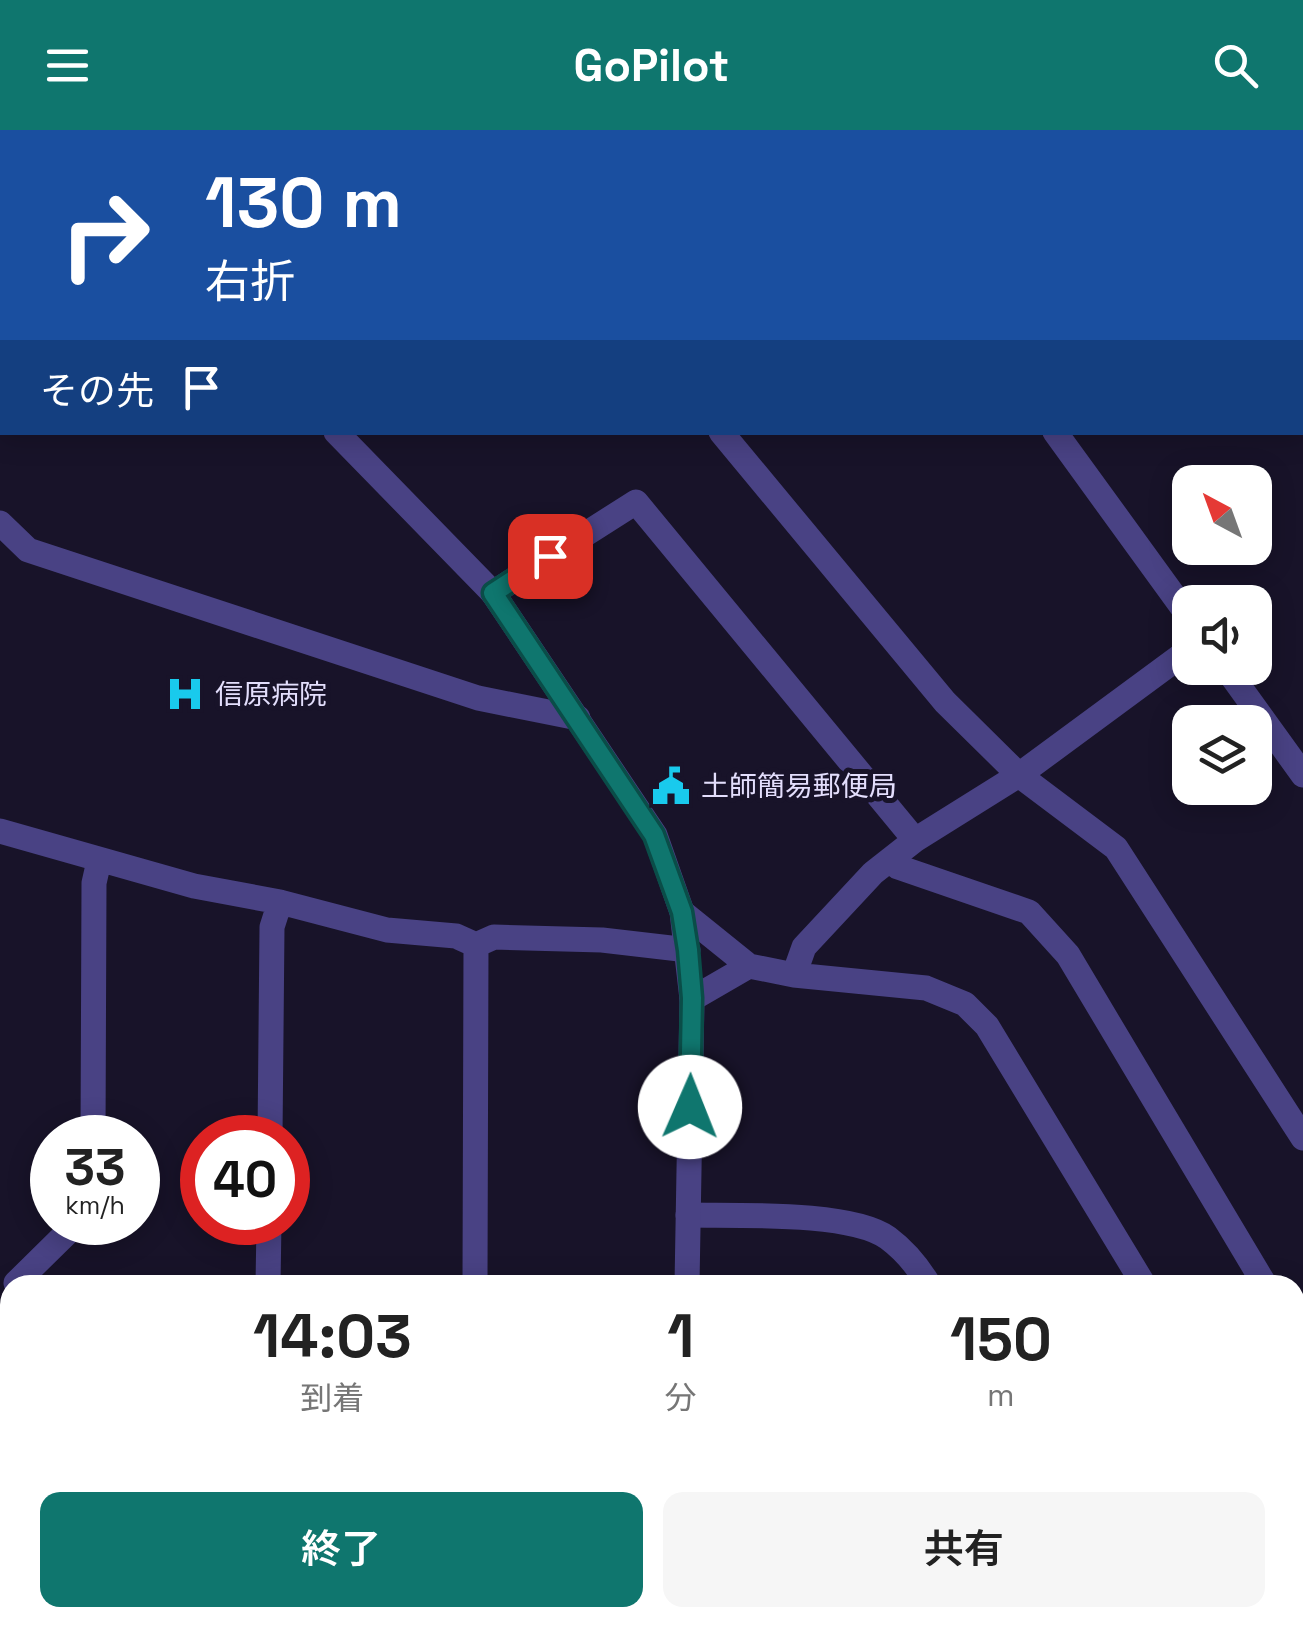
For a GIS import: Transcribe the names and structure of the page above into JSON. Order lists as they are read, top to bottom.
{
  "places": {
    "hospital": ["信原病院"],
    "public building": ["土師簡易郵便局"]
  },
  "north": "top left",
  "page": {
    "header": "GoPilot",
    "turn": ["130 m", "右折"],
    "then": "その先",
    "speed": "33 km/h",
    "limit": "40",
    "eta": [
      "14:03",
      "到着",
      "1",
      "分",
      "150",
      "m"
    ],
    "buttons": ["終了", "共有"]
  }
}
